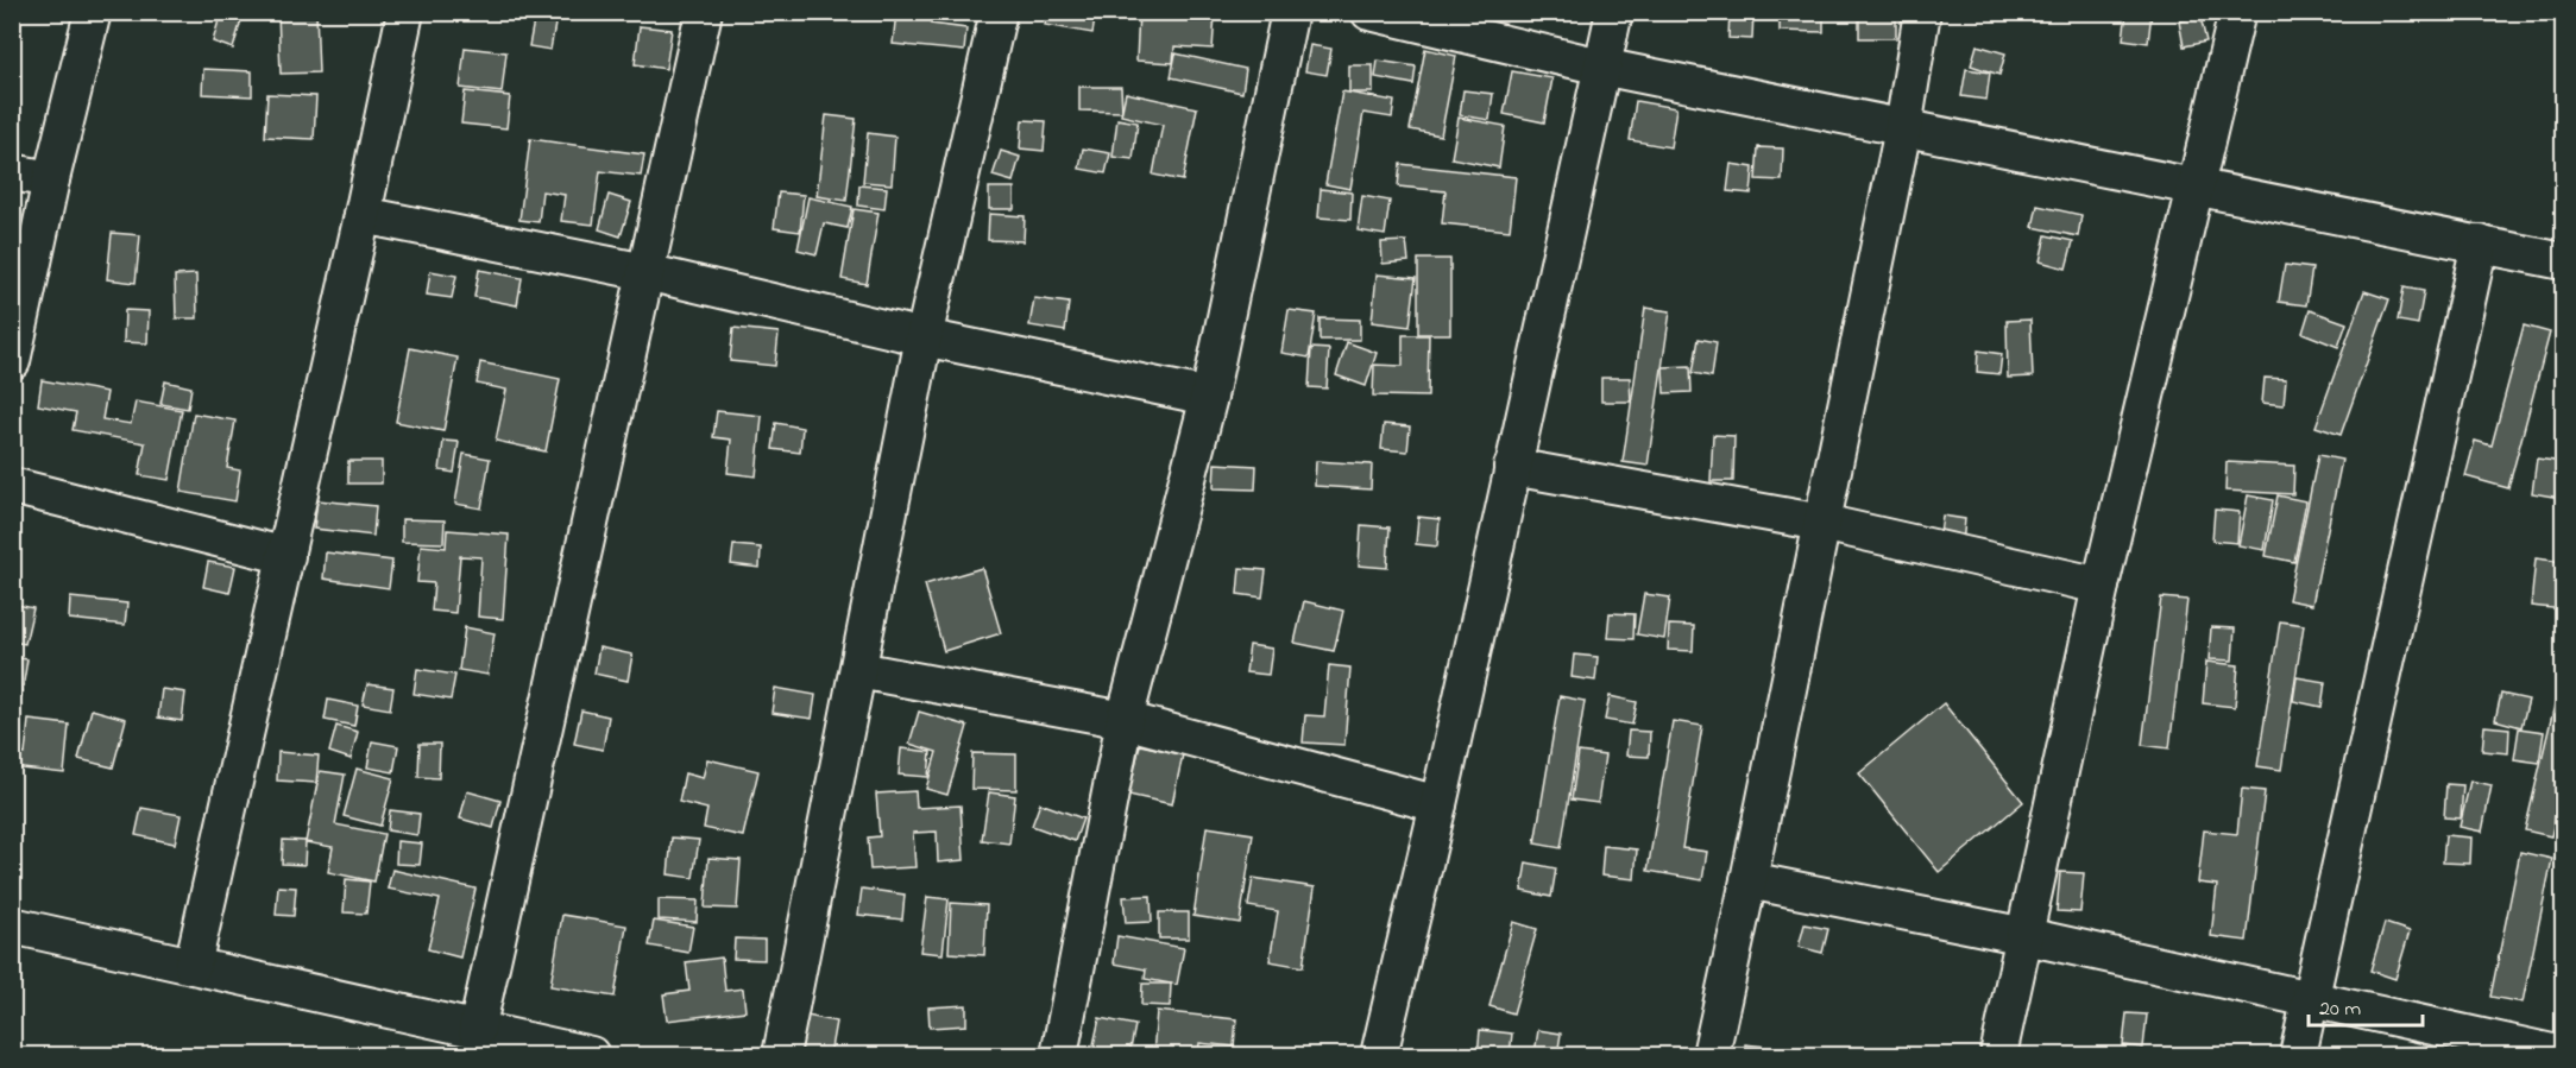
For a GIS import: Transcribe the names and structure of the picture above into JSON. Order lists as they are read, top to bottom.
{
  "scale_bar": "20 m"
}
